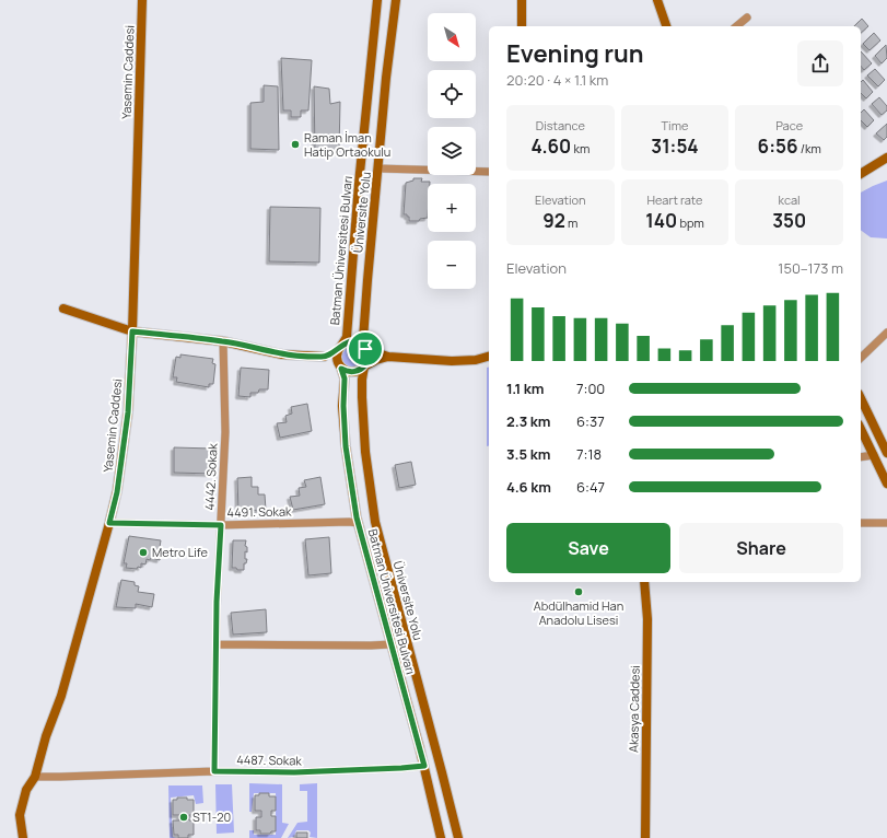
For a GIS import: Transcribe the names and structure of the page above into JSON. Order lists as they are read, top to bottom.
{
  "streets": {
    "street": [
      "Yasemin Caddesi",
      "Üniversite Yolu",
      "Batman Üniversitesi Bulvarı",
      "4442. Sokak",
      "4491. Sokak",
      "Akasya Caddesi",
      "4487. Sokak"
    ]
  },
  "crossings": [
    ["Yasemin Caddesi", "4491. Sokak"],
    ["Yasemin Caddesi", "4487. Sokak"],
    ["Üniversite Yolu", "Batman Üniversitesi Bulvarı"],
    ["Batman Üniversitesi Bulvarı", "4491. Sokak"],
    ["Batman Üniversitesi Bulvarı", "4487. Sokak"],
    ["4442. Sokak", "4491. Sokak"],
    ["4442. Sokak", "4487. Sokak"]
  ],
  "places": [
    "Raman İman Hatip Ortaokulu",
    "Metro Life",
    "Abdülhamid Han Anadolu Lisesi",
    "ST1-20"
  ],
  "north": "bottom right",
  "page": {
    "map_buttons": ["+", "−"],
    "heading": ["Evening run", "20:20 · 4 × 1.1 km"],
    "stats": [
      ["Distance", "4.60 km"],
      ["Time", "31:54"],
      ["Pace", "6:56 /km"],
      ["Elevation", "92 m"],
      ["Heart rate", "140 bpm"],
      ["kcal", "350"]
    ],
    "chart": ["Elevation", "150–173 m"],
    "list": [
      {
        "name": "1.1 km",
        "note": "7:00"
      },
      {
        "name": "2.3 km",
        "note": "6:37"
      },
      {
        "name": "3.5 km",
        "note": "7:18"
      },
      {
        "name": "4.6 km",
        "note": "6:47"
      }
    ],
    "buttons": ["Save", "Share"]
  }
}
